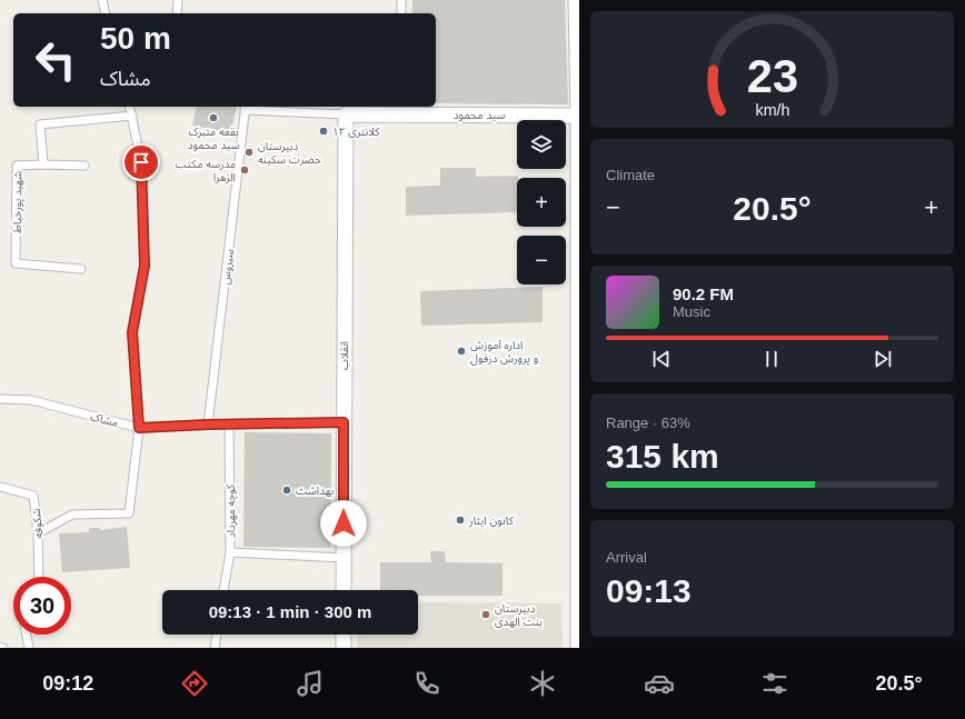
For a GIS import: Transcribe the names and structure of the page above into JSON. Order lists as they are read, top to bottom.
{
  "streets": {
    "street": ["سید محمود", "انقلاب"],
    "lane": [
      "شهید پورخیاط",
      "سیروس",
      "مشاک",
      "کوچه مهرداد",
      "شکوفه"
    ]
  },
  "crossings": [
    ["سید محمود", "سیروس"],
    ["سید محمود", "انقلاب"],
    ["سیروس", "مشاک"],
    ["انقلاب", "مشاک"],
    ["مشاک", "کوچه مهرداد"]
  ],
  "places": [
    "بقعه متبرک سید محمود",
    "کلانتری ۱۲",
    "دبیرستان حضرت سکینه",
    "مدرسه مکتب الزهرا",
    "اداره آموزش و پرورش دزفول",
    "بهداشت",
    "کانون ایثار",
    "دبیرستان بنت الهدی"
  ],
  "page": {
    "turn": ["50 m", "مشاک"],
    "map_buttons": ["+", "−"],
    "tile": [
      "Climate",
      ["Range · 63%", "315 km"],
      ["Arrival", "09:13"]
    ],
    "heat": ["−", "20.5°", "+"],
    "song": ["90.2 FM", "Music"],
    "limit": "30",
    "trip": "09:13 · 1 min · 300 m",
    "tabs": ["09:12", "20.5°"],
    "gauge": ["23", "km/h"]
  }
}
